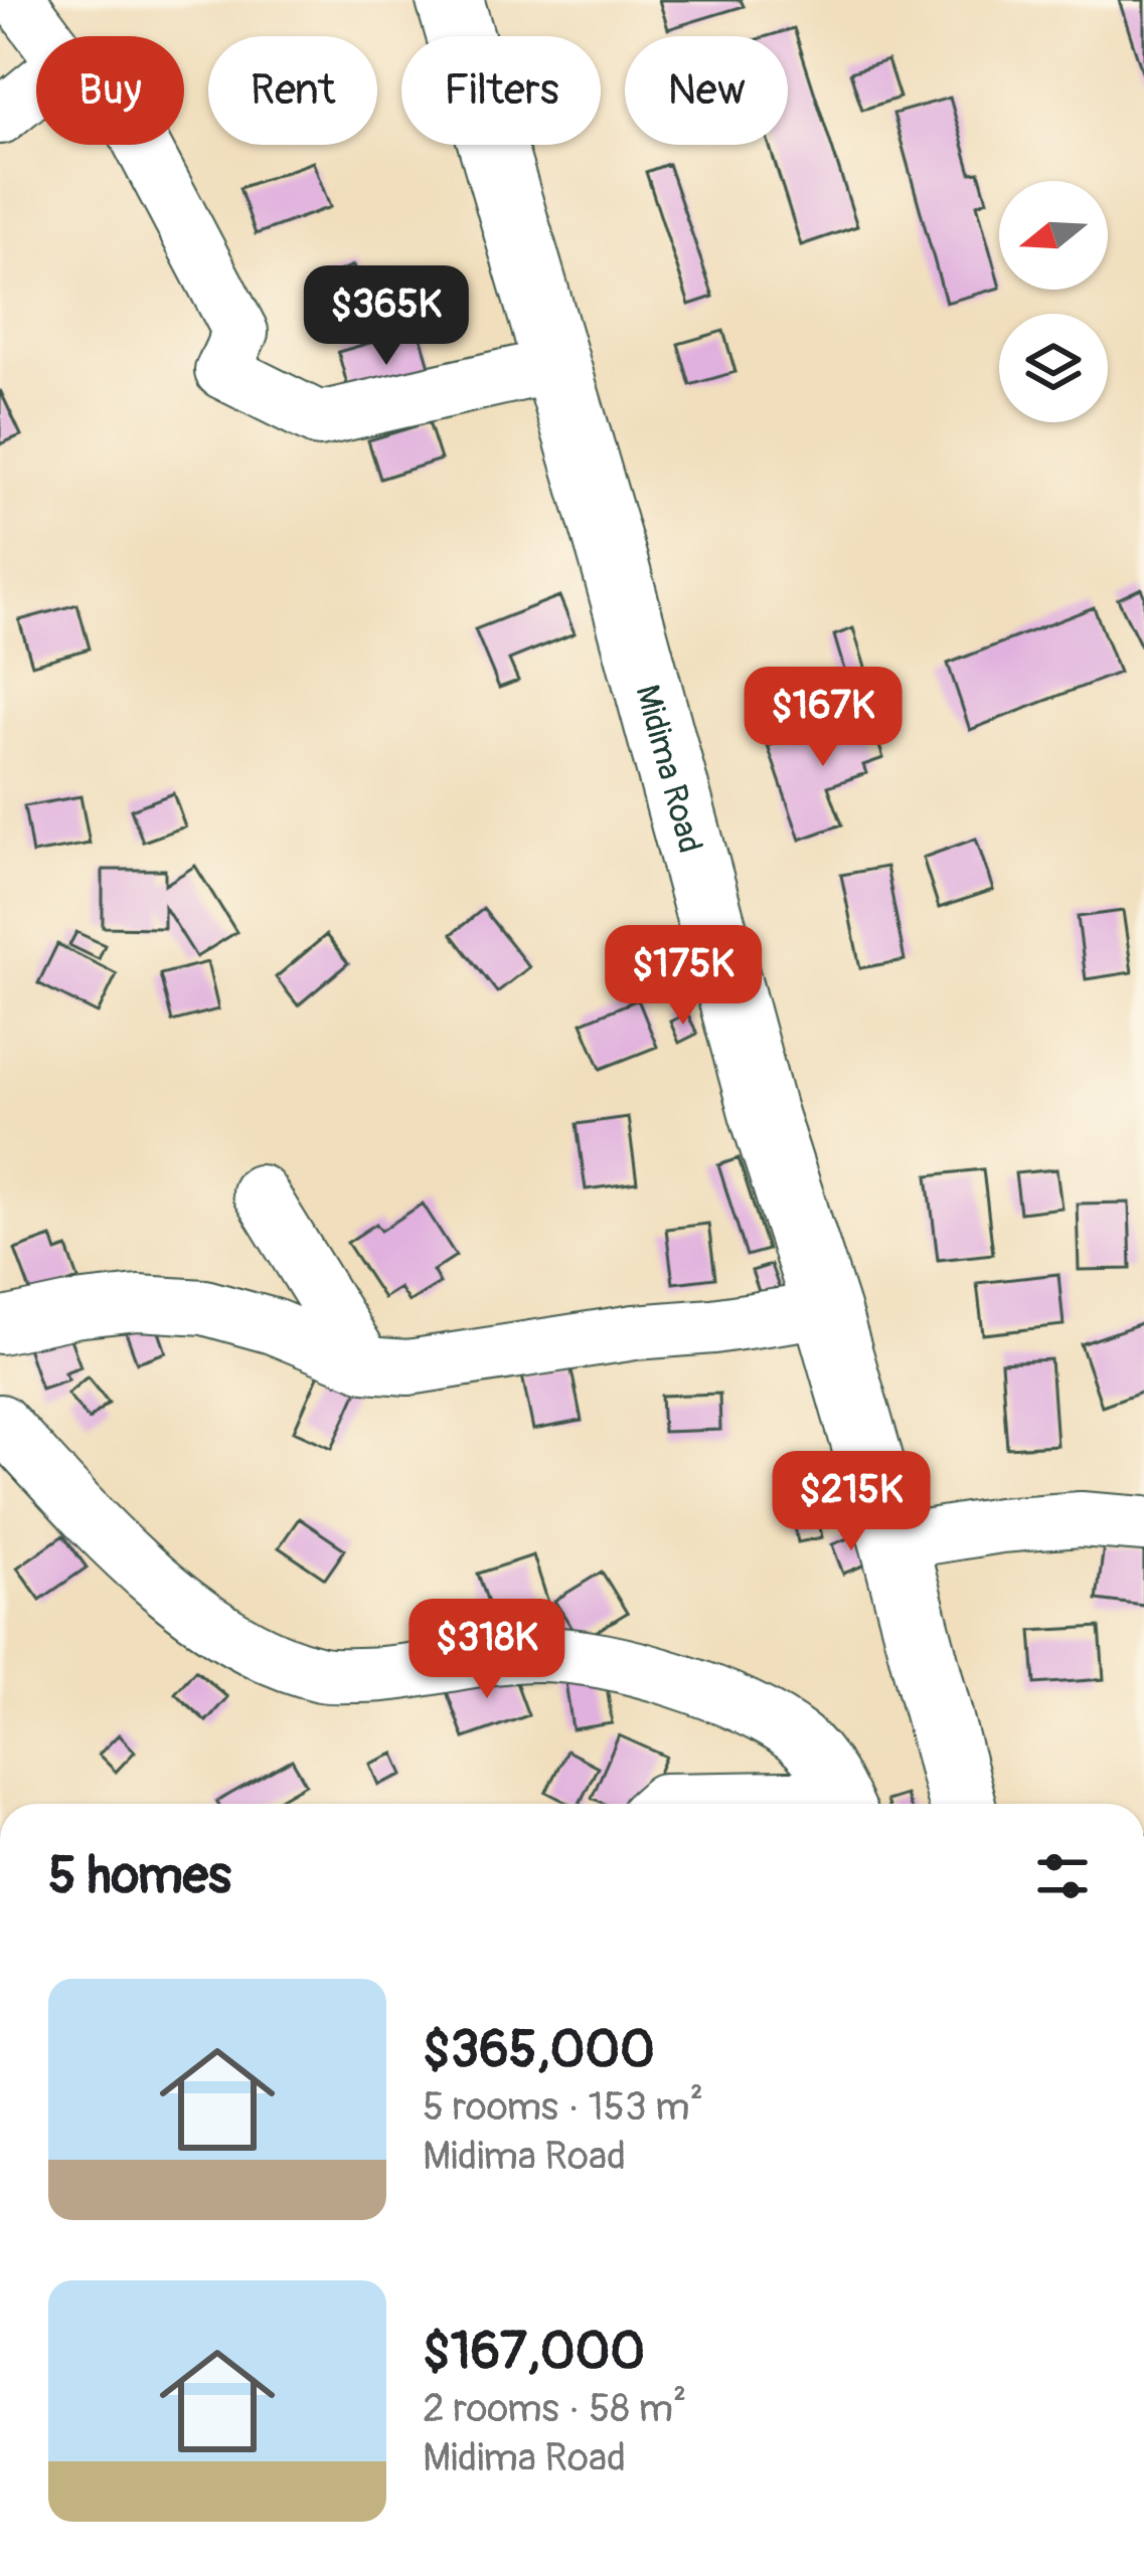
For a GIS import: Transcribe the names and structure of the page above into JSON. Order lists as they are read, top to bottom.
{
  "streets": {
    "main road": ["Midima Road"]
  },
  "north": "left",
  "page": {
    "chip": [
      "Buy",
      "Rent",
      "Filters",
      "New"
    ],
    "price": [
      "$365K",
      "$167K",
      "$175K",
      "$215K",
      "$318K"
    ],
    "heading": "5 homes",
    "list": [
      {
        "name": "$365,000",
        "note": "5 rooms · 153 m² · Midima Road"
      },
      {
        "name": "$167,000",
        "note": "2 rooms · 58 m² · Midima Road"
      }
    ]
  }
}
